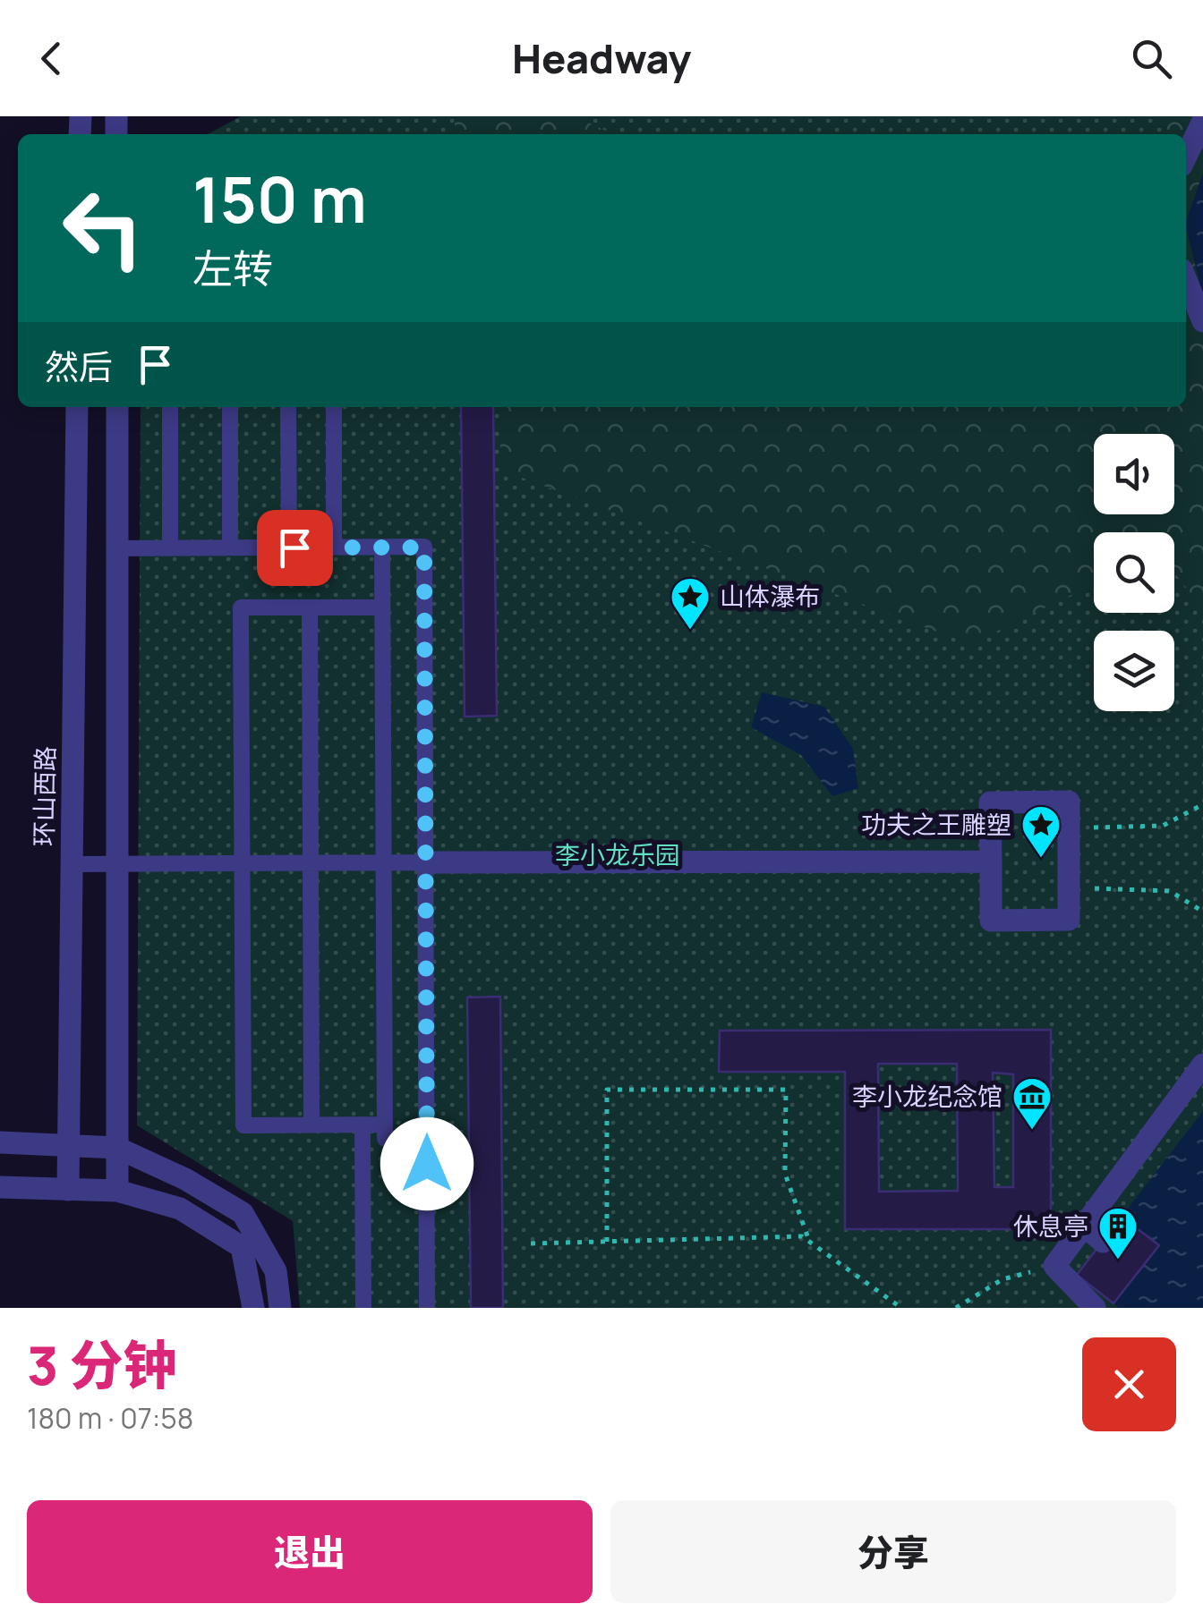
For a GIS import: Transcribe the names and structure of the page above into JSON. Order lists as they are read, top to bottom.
{
  "streets": {
    "street": ["环山西路"]
  },
  "parks": ["李小龙乐园"],
  "places": {
    "place": ["山体瀑布", "功夫之王雕塑"],
    "museum": ["李小龙纪念馆"],
    "building": ["休息亭"]
  },
  "page": {
    "header": "Headway",
    "turn": ["150 m", "左转"],
    "then": "然后",
    "heading": ["3 分钟", "180 m · 07:58"],
    "buttons": ["退出", "分享"]
  }
}
